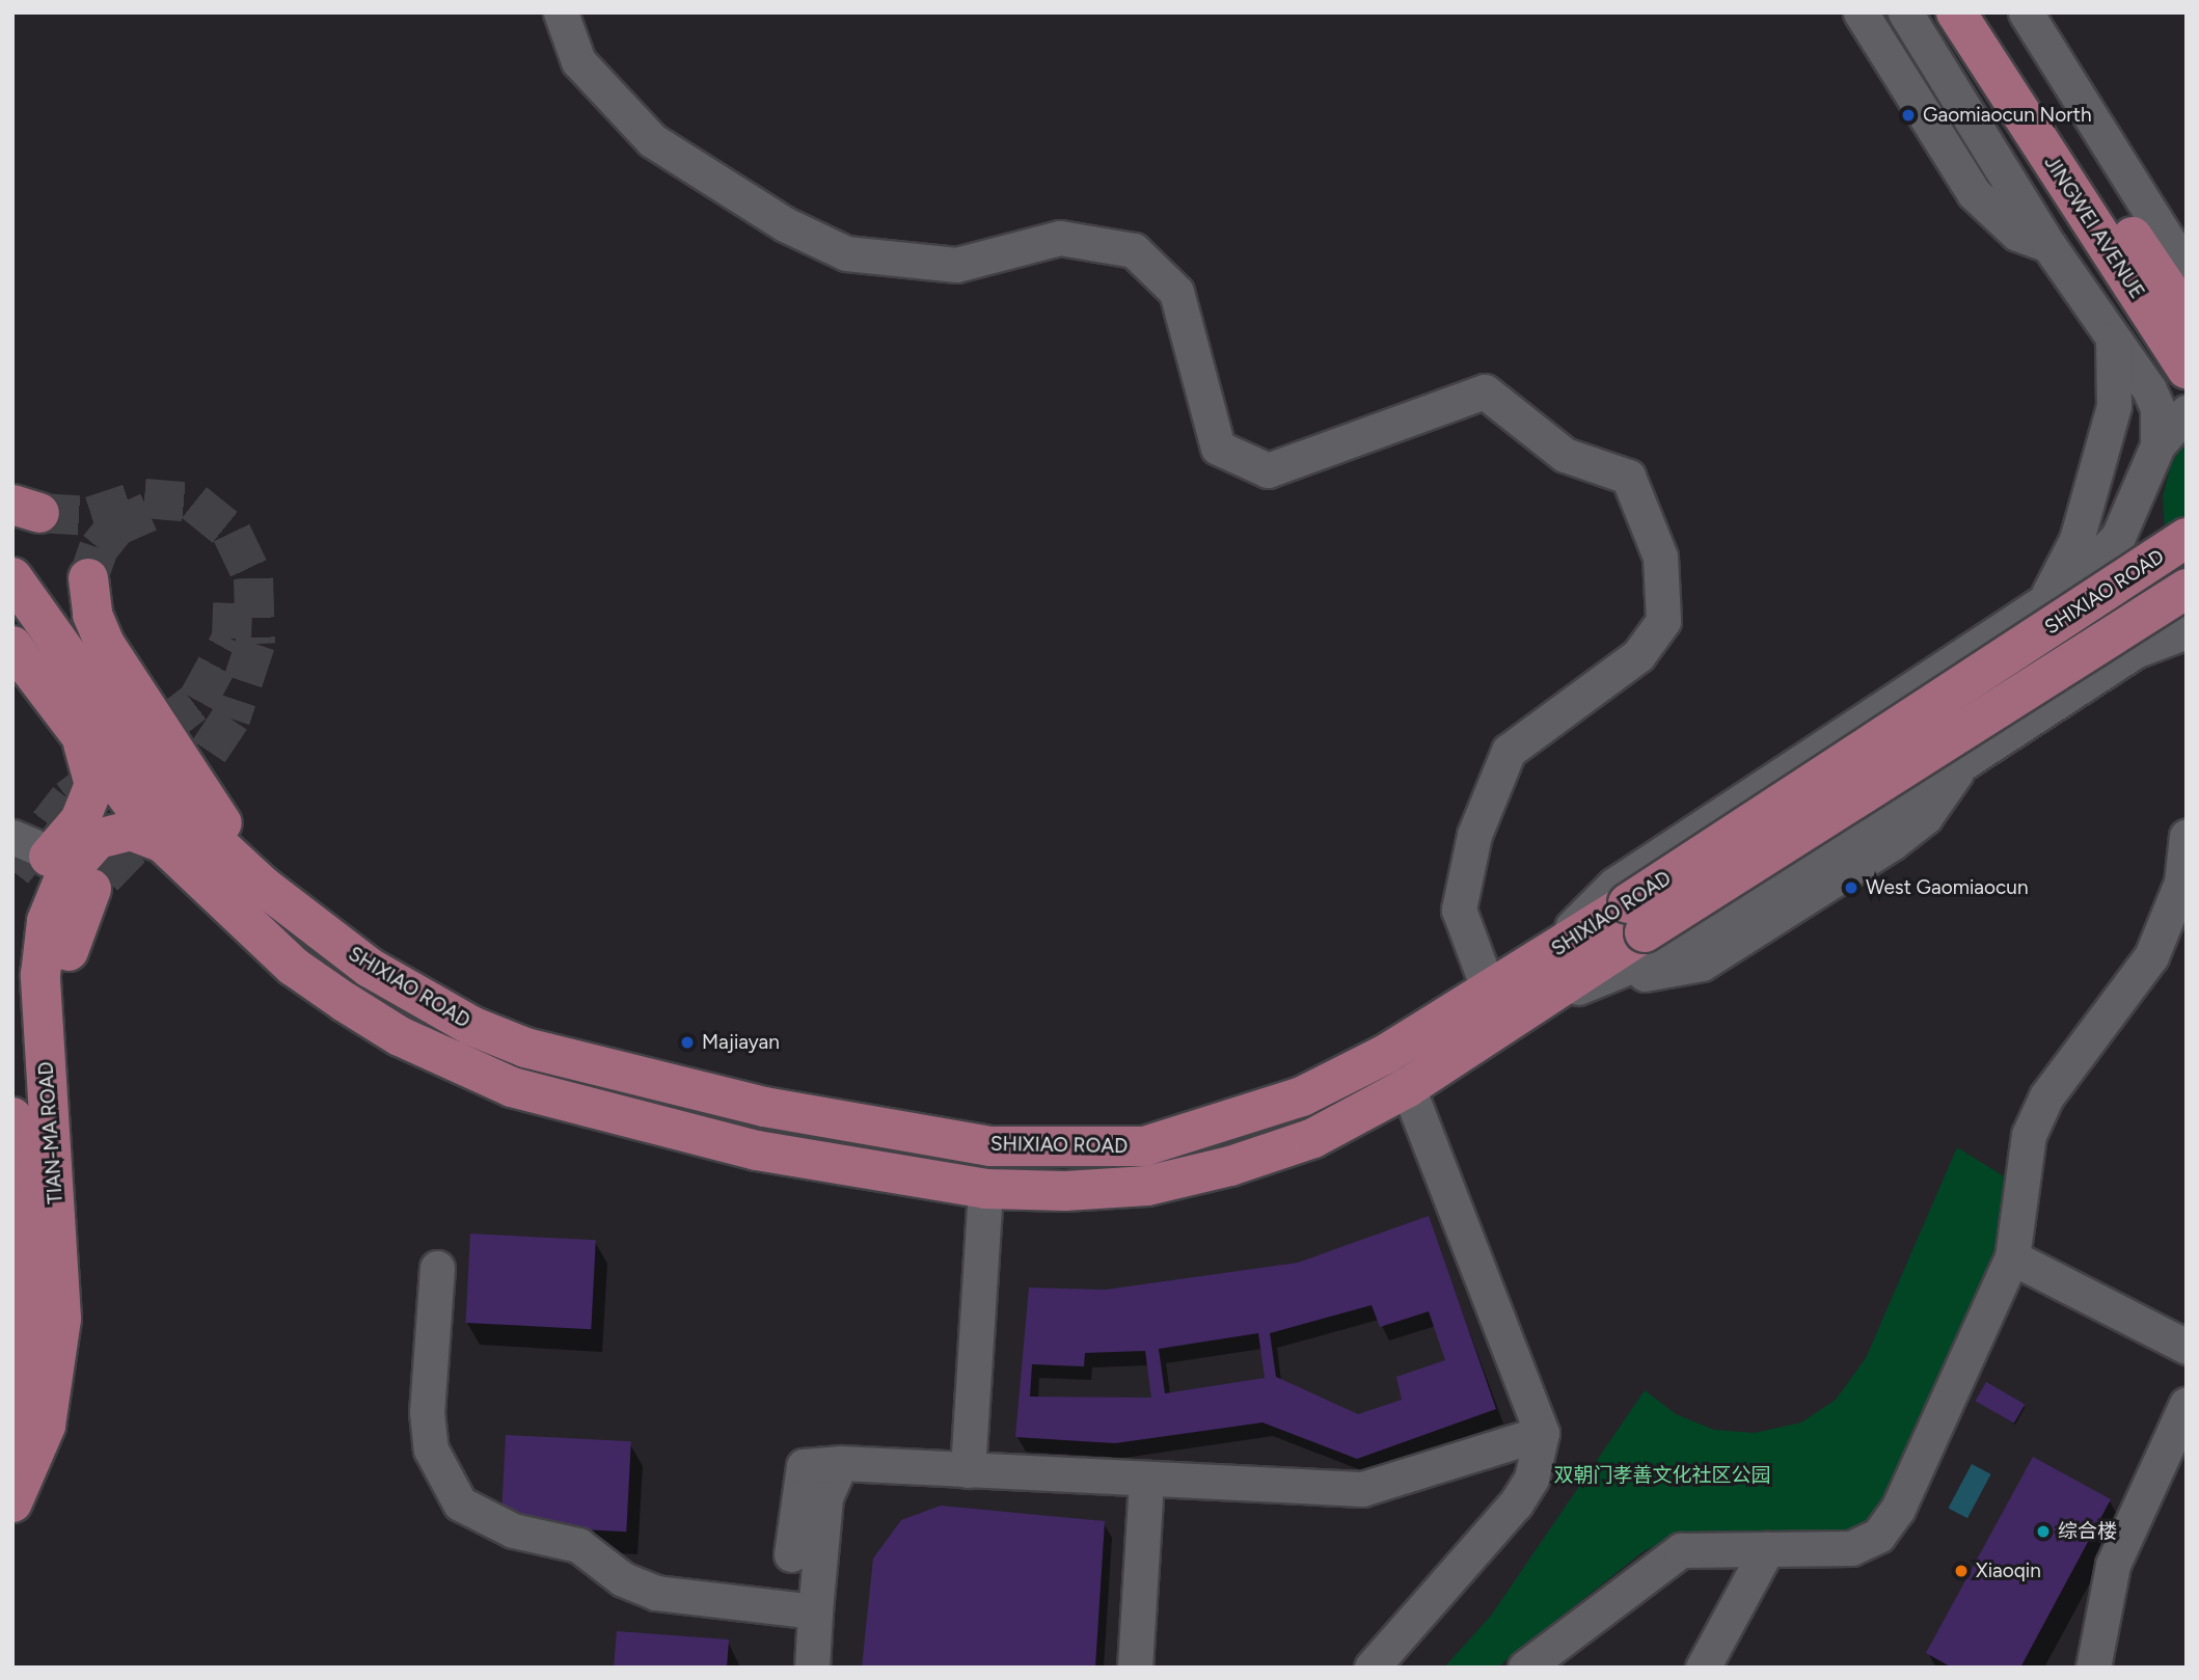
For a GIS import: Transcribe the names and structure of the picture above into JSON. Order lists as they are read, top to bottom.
{
  "streets": {
    "main road": ["JINGWEI AVENUE", "SHIXIAO ROAD", "TIAN-MA ROAD"]
  },
  "crossings": [
    ["SHIXIAO ROAD", "TIAN-MA ROAD"]
  ],
  "parks": ["双朝门孝善文化社区公园"],
  "places": [
    "Gaomiaocun North",
    "West Gaomiaocun",
    "Majiayan",
    "综合楼",
    "Xiaoqin"
  ]
}
